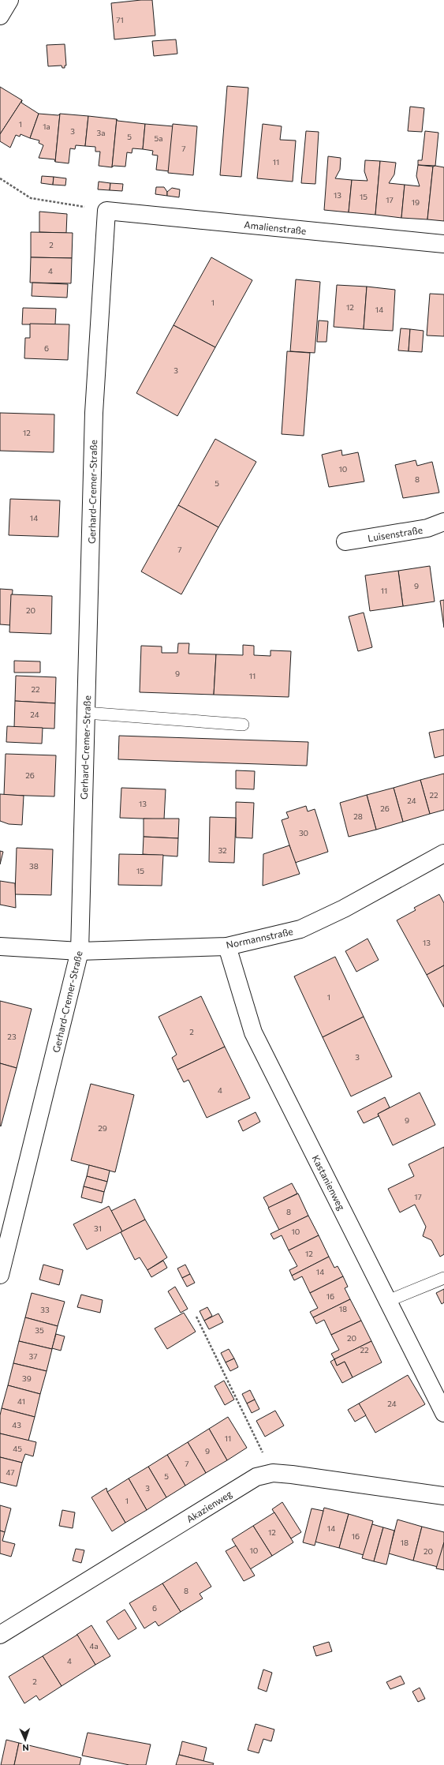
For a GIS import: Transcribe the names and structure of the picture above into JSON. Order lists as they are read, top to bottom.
{
  "streets": {
    "street": [
      "Amalienstraße",
      "Gerhard-Cremer-Straße",
      "Luisenstraße",
      "Normannstraße",
      "Kastanienweg",
      "Akazienweg"
    ]
  },
  "crossings": [
    ["Amalienstraße", "Gerhard-Cremer-Straße"],
    ["Gerhard-Cremer-Straße", "Normannstraße"],
    ["Normannstraße", "Kastanienweg"]
  ],
  "house_numbers": [
    "71",
    "1",
    "1a",
    "3",
    "3a",
    "5",
    "5a",
    "7",
    "11",
    "13",
    "15",
    "17",
    "19",
    "2",
    "4",
    "1",
    "12",
    "14",
    "6",
    "3",
    "12",
    "10",
    "8",
    "5",
    "14",
    "7",
    "9",
    "11",
    "20",
    "9",
    "11",
    "22",
    "24",
    "26",
    "22",
    "24",
    "13",
    "26",
    "28",
    "30",
    "32",
    "38",
    "15",
    "13",
    "1",
    "2",
    "23",
    "3",
    "4",
    "9",
    "29",
    "17",
    "8",
    "31",
    "10",
    "12",
    "14",
    "16",
    "18",
    "33",
    "35",
    "20",
    "22",
    "37",
    "39",
    "41",
    "24",
    "43",
    "11",
    "45",
    "9",
    "7",
    "47",
    "5",
    "3",
    "1",
    "14",
    "12",
    "16",
    "18",
    "10",
    "20",
    "8",
    "6",
    "4a",
    "4",
    "2"
  ],
  "north": "bottom"
}
